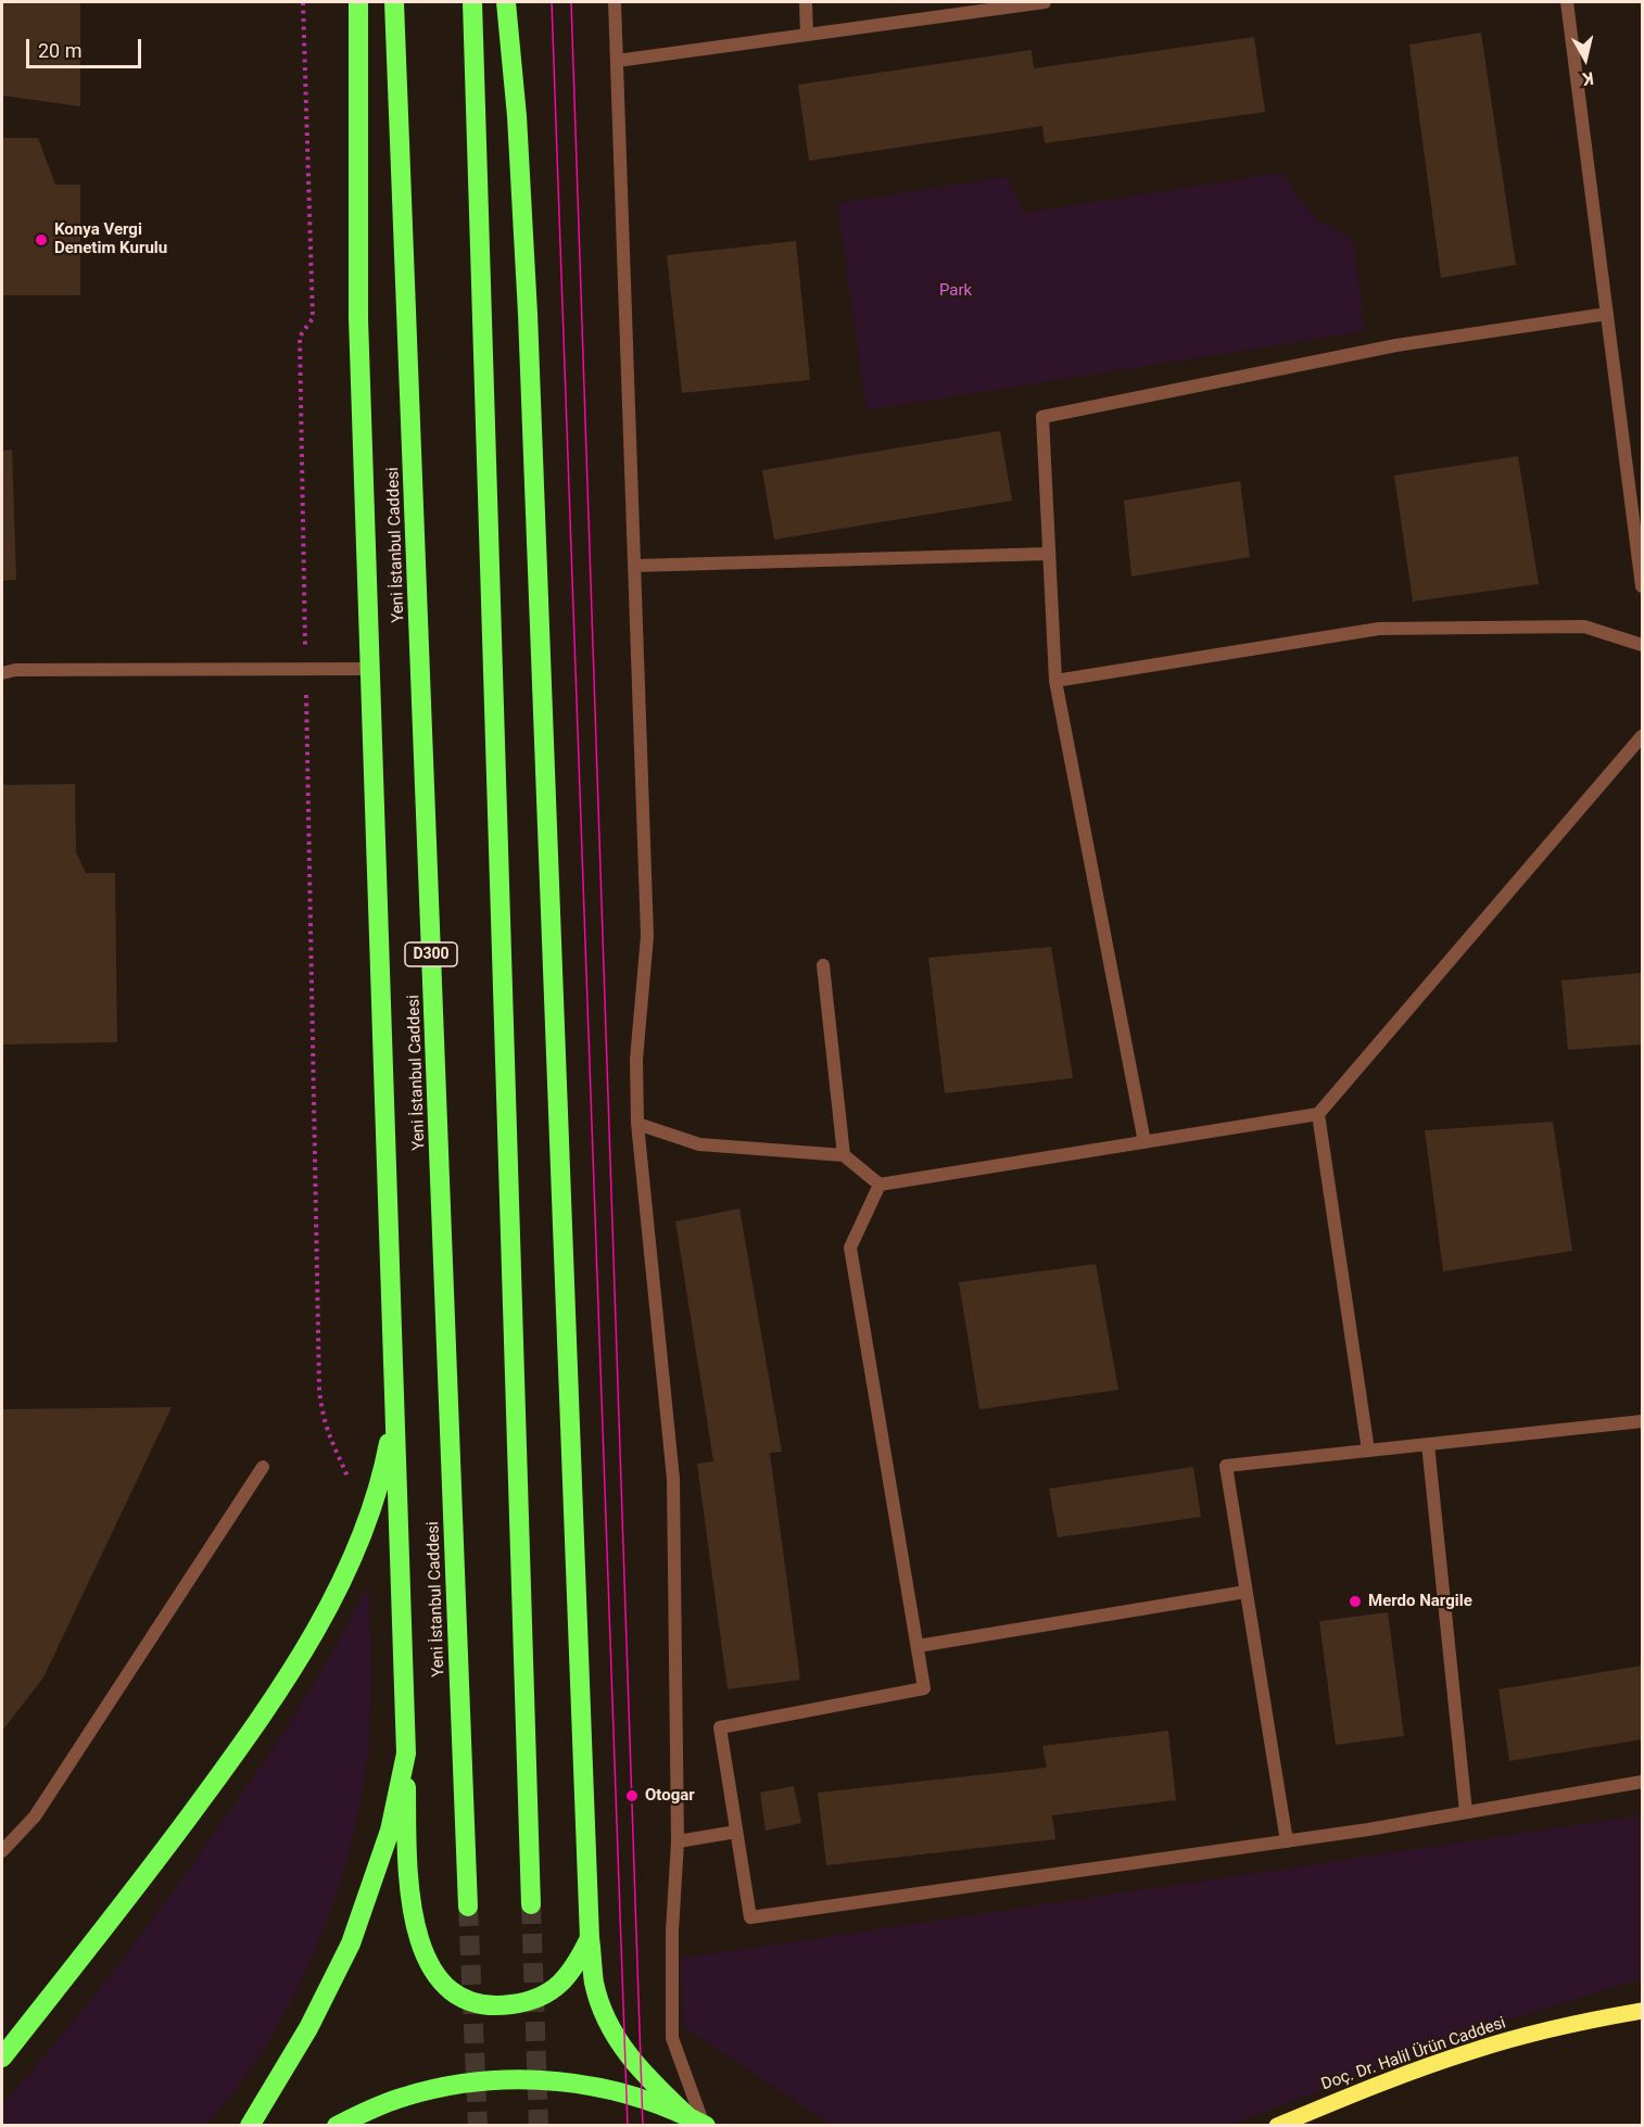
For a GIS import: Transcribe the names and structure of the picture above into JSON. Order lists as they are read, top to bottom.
{
  "streets": {
    "highway": ["Yeni İstanbul Caddesi", "D300"],
    "main road": ["Doç. Dr. Halil Ürün Caddesi"]
  },
  "parks": ["Park"],
  "places": ["Konya Vergi Denetim Kurulu", "Merdo Nargile", "Otogar"],
  "scale_bar": "20 m",
  "north": "bottom"
}
